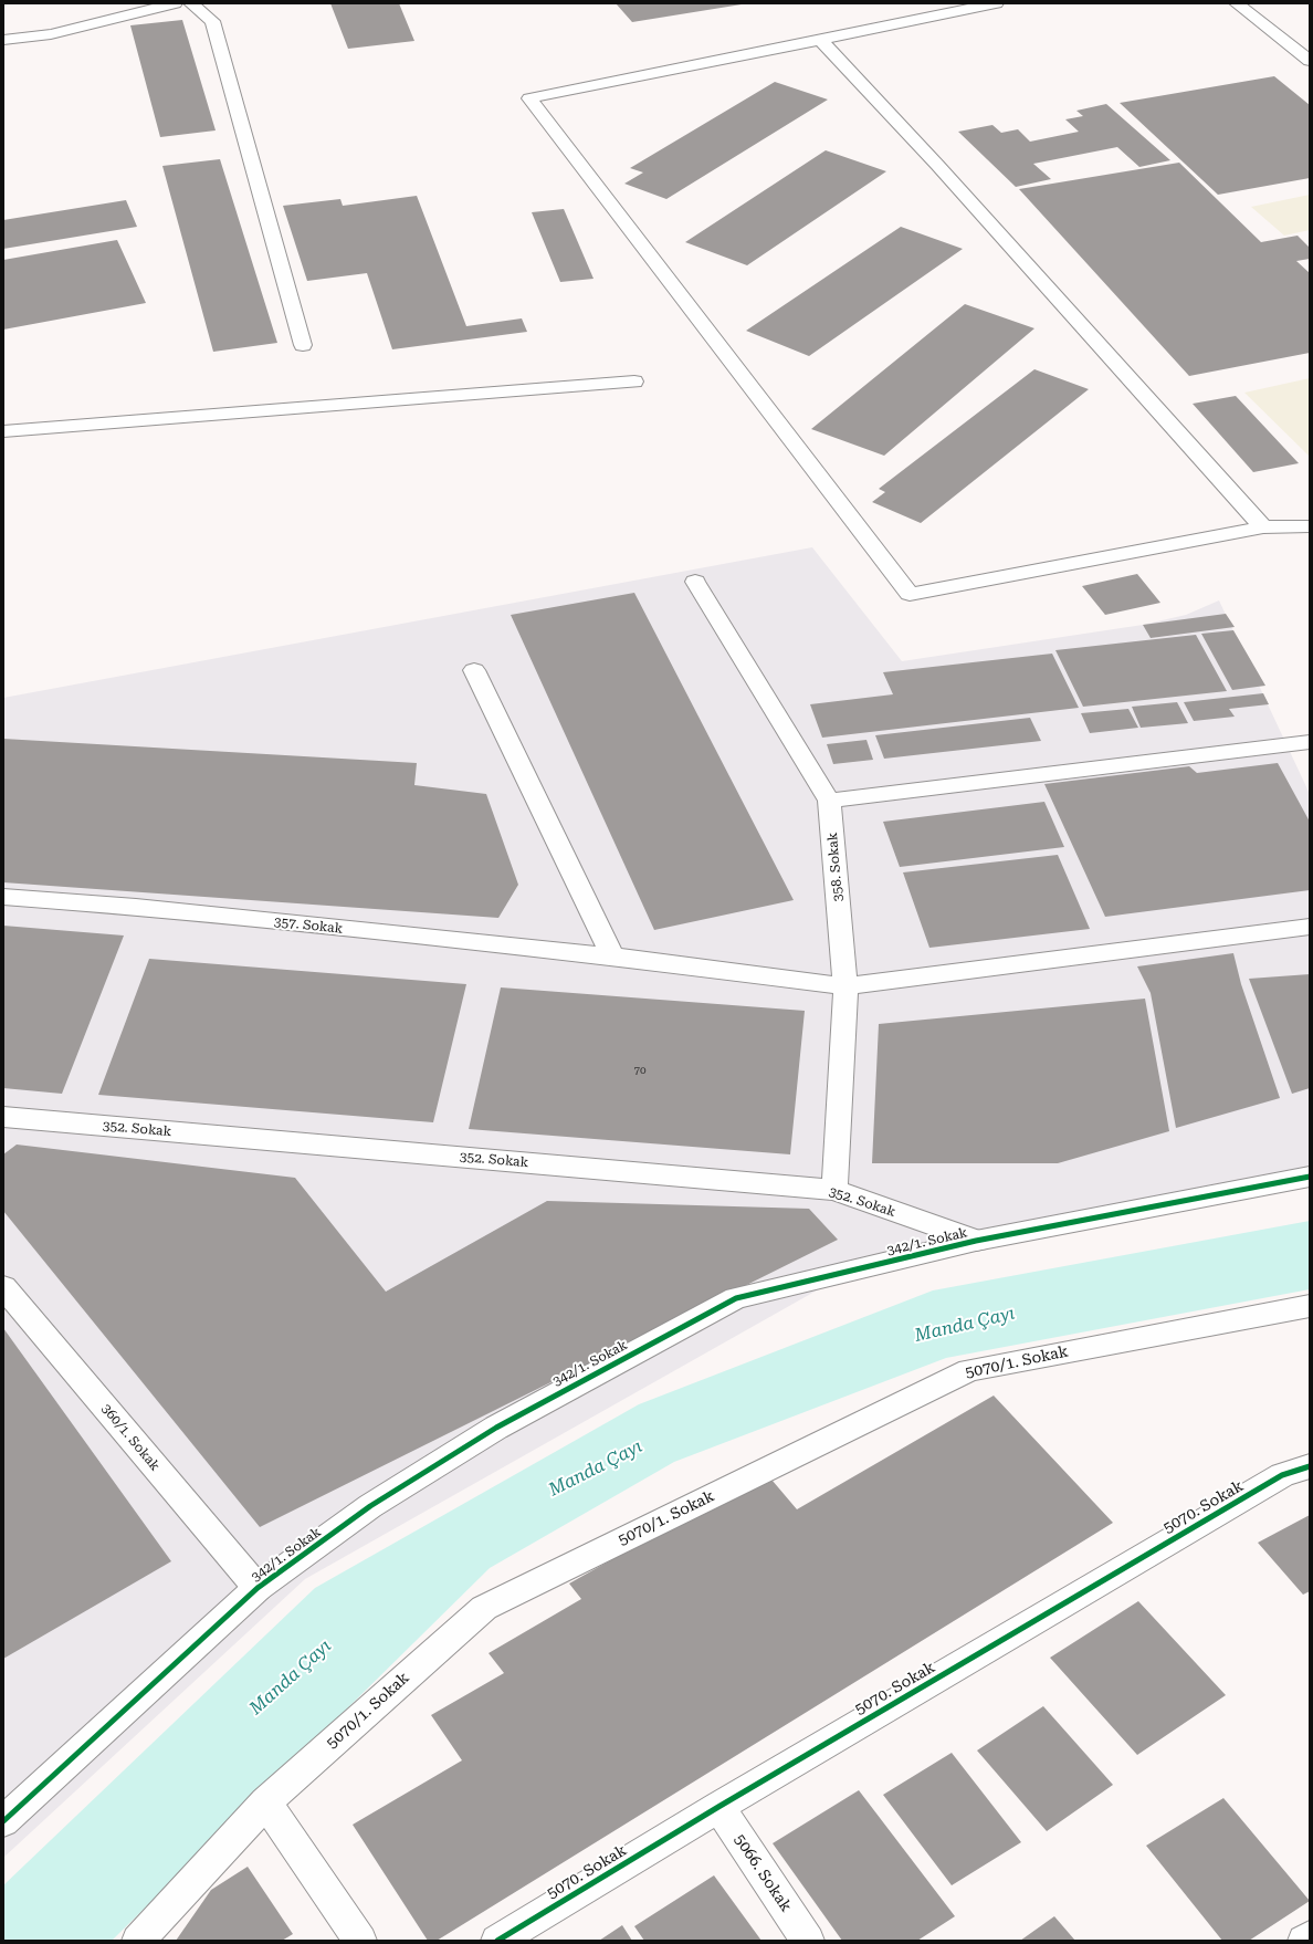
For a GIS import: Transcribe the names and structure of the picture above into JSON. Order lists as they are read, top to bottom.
{
  "streets": {
    "street": [
      "358. Sokak",
      "357. Sokak",
      "352. Sokak",
      "342/1. Sokak",
      "5070/1. Sokak",
      "360/1. Sokak",
      "5070. Sokak",
      "5066. Sokak"
    ]
  },
  "crossings": [
    ["358. Sokak", "357. Sokak"],
    ["358. Sokak", "352. Sokak"],
    ["352. Sokak", "342/1. Sokak"],
    ["342/1. Sokak", "360/1. Sokak"],
    ["5070. Sokak", "5066. Sokak"]
  ],
  "water": ["Manda Çayı"],
  "house_numbers": ["70"]
}
